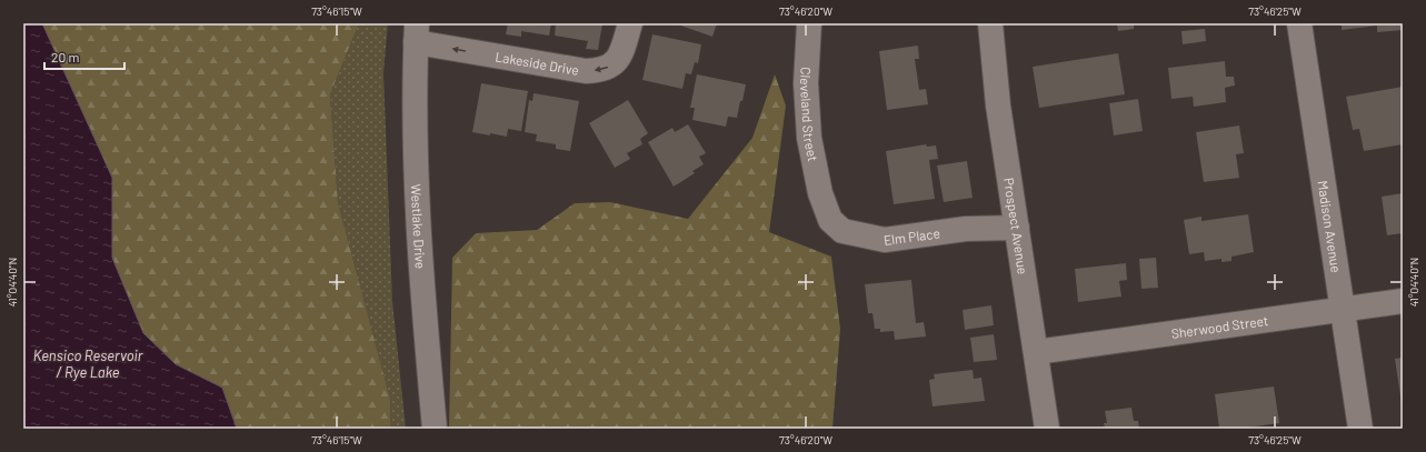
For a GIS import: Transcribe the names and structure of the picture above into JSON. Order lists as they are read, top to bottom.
{
  "streets": {
    "street": [
      "Lakeside Drive",
      "Cleveland Street",
      "Madison Avenue",
      "Westlake Drive",
      "Prospect Avenue",
      "Elm Place",
      "Sherwood Street"
    ]
  },
  "crossings": [
    ["Lakeside Drive", "Westlake Drive"],
    ["Cleveland Street", "Elm Place"],
    ["Madison Avenue", "Sherwood Street"],
    ["Prospect Avenue", "Elm Place"],
    ["Prospect Avenue", "Sherwood Street"]
  ],
  "one_way": ["Lakeside Drive"],
  "water": ["Kensico Reservoir / Rye Lake"],
  "scale_bar": "20 m",
  "coordinates": [
    "73°46'15\"W",
    "73°46'20\"W",
    "73°46'25\"W",
    "41°04'40\"N"
  ]
}
